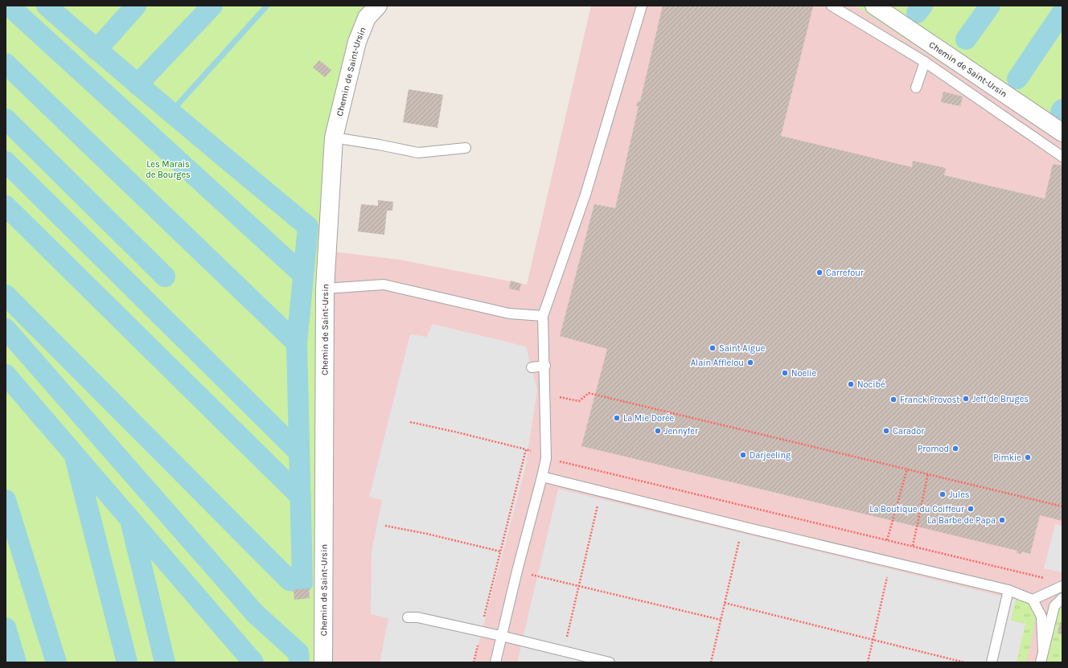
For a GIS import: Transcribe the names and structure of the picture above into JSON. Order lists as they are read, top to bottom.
{
  "streets": {
    "street": ["Chemin de Saint-Ursin"]
  },
  "parks": ["Les Marais de Bourges"],
  "places": [
    "Carrefour",
    "Saint Algue",
    "Alain Afflelou",
    "Noelie",
    "Nocibé",
    "Jeff de Bruges",
    "Franck Provost",
    "La Mie Dorée",
    "Jennyfer",
    "Carador",
    "Promod",
    "Darjeeling",
    "Pimkie",
    "Jules",
    "La Boutique du Coiffeur",
    "La Barbe de Papa"
  ]
}
